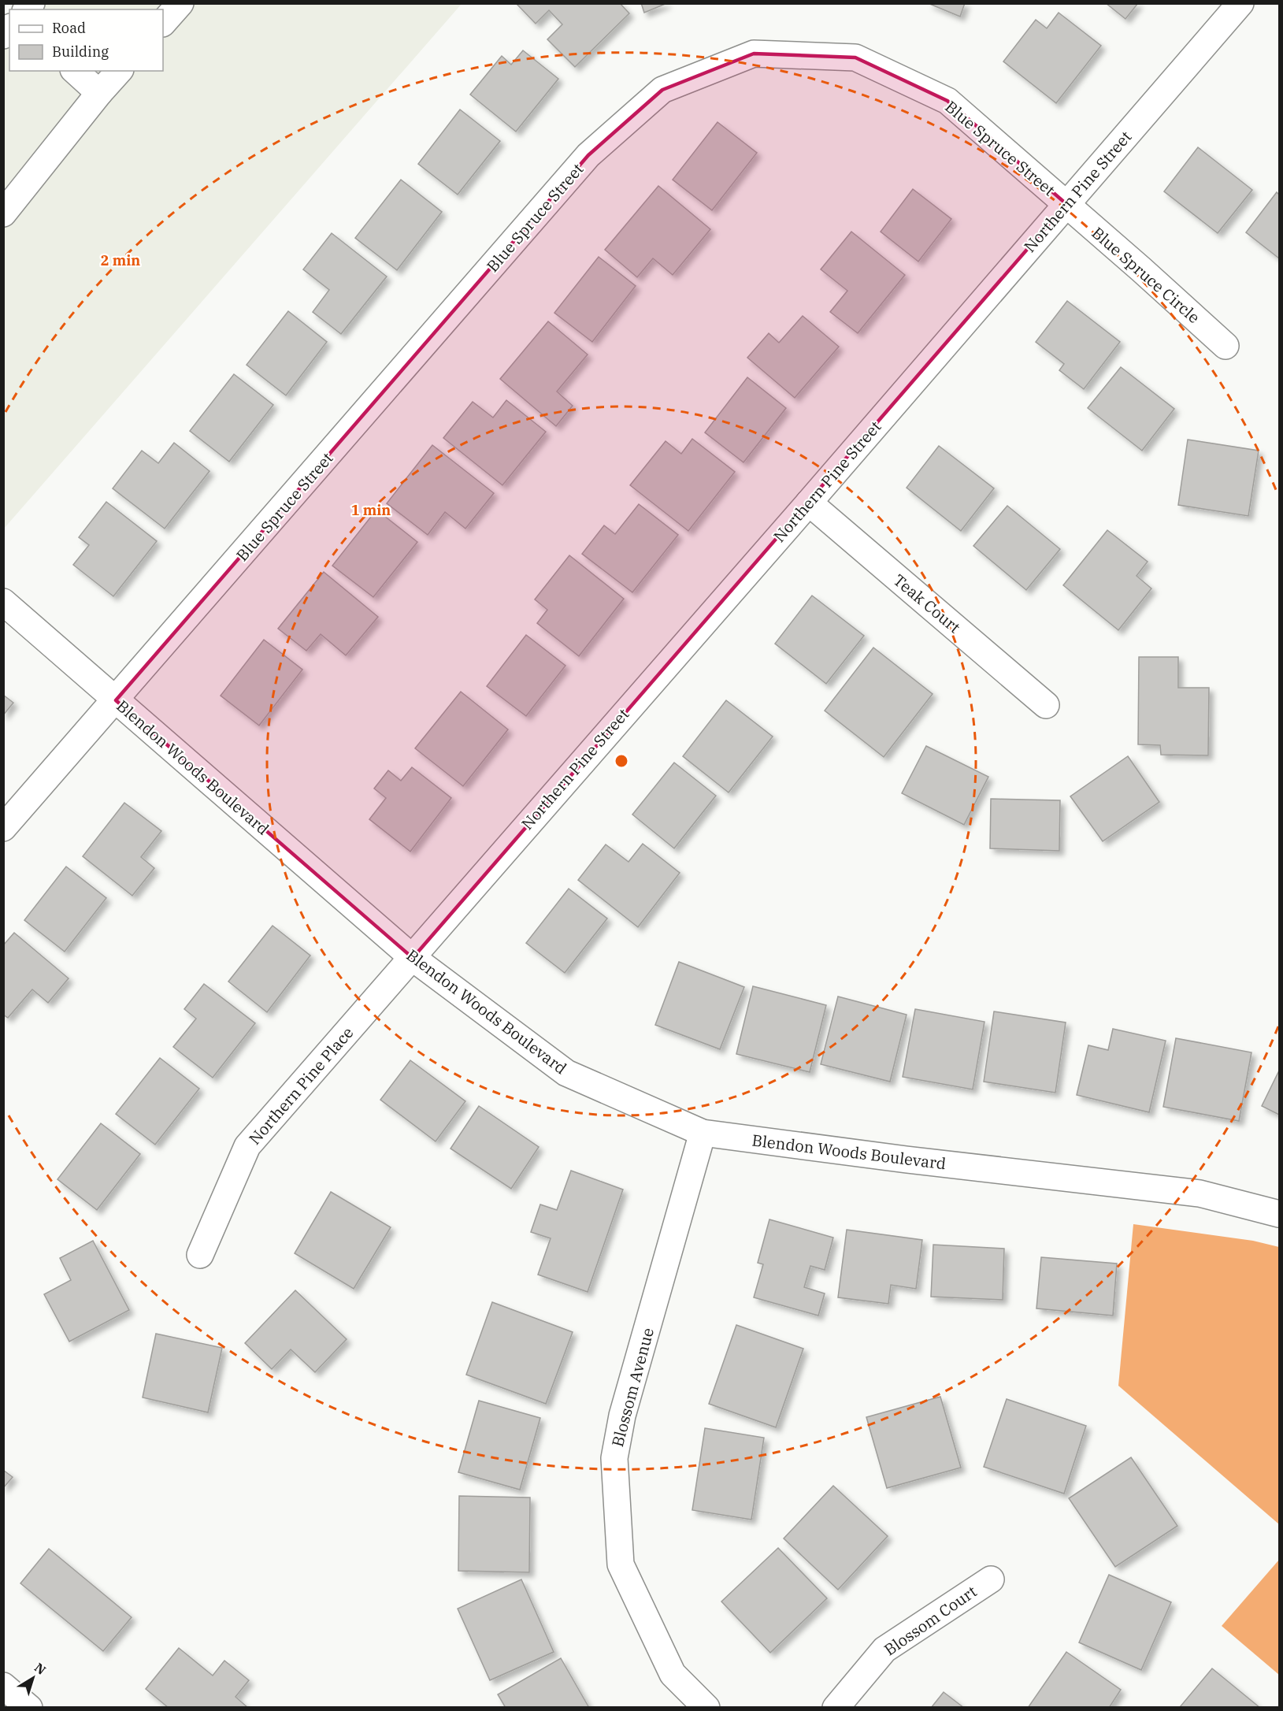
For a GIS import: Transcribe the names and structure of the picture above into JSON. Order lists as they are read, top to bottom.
{
  "streets": {
    "street": [
      "Blue Spruce Street",
      "Northern Pine Street",
      "Blue Spruce Circle",
      "Teak Court",
      "Blendon Woods Boulevard",
      "Northern Pine Place",
      "Blossom Avenue",
      "Blossom Court"
    ]
  },
  "crossings": [
    ["Blue Spruce Street", "Northern Pine Street"],
    ["Blue Spruce Street", "Blue Spruce Circle"],
    ["Blue Spruce Street", "Blendon Woods Boulevard"],
    ["Northern Pine Street", "Blue Spruce Circle"],
    ["Northern Pine Street", "Teak Court"],
    ["Northern Pine Street", "Blendon Woods Boulevard"],
    ["Northern Pine Street", "Northern Pine Place"],
    ["Blendon Woods Boulevard", "Northern Pine Place"],
    ["Blendon Woods Boulevard", "Blossom Avenue"]
  ],
  "legend": ["Road", "Building"],
  "north": "top right",
  "rings": ["2 min", "1 min"]
}
